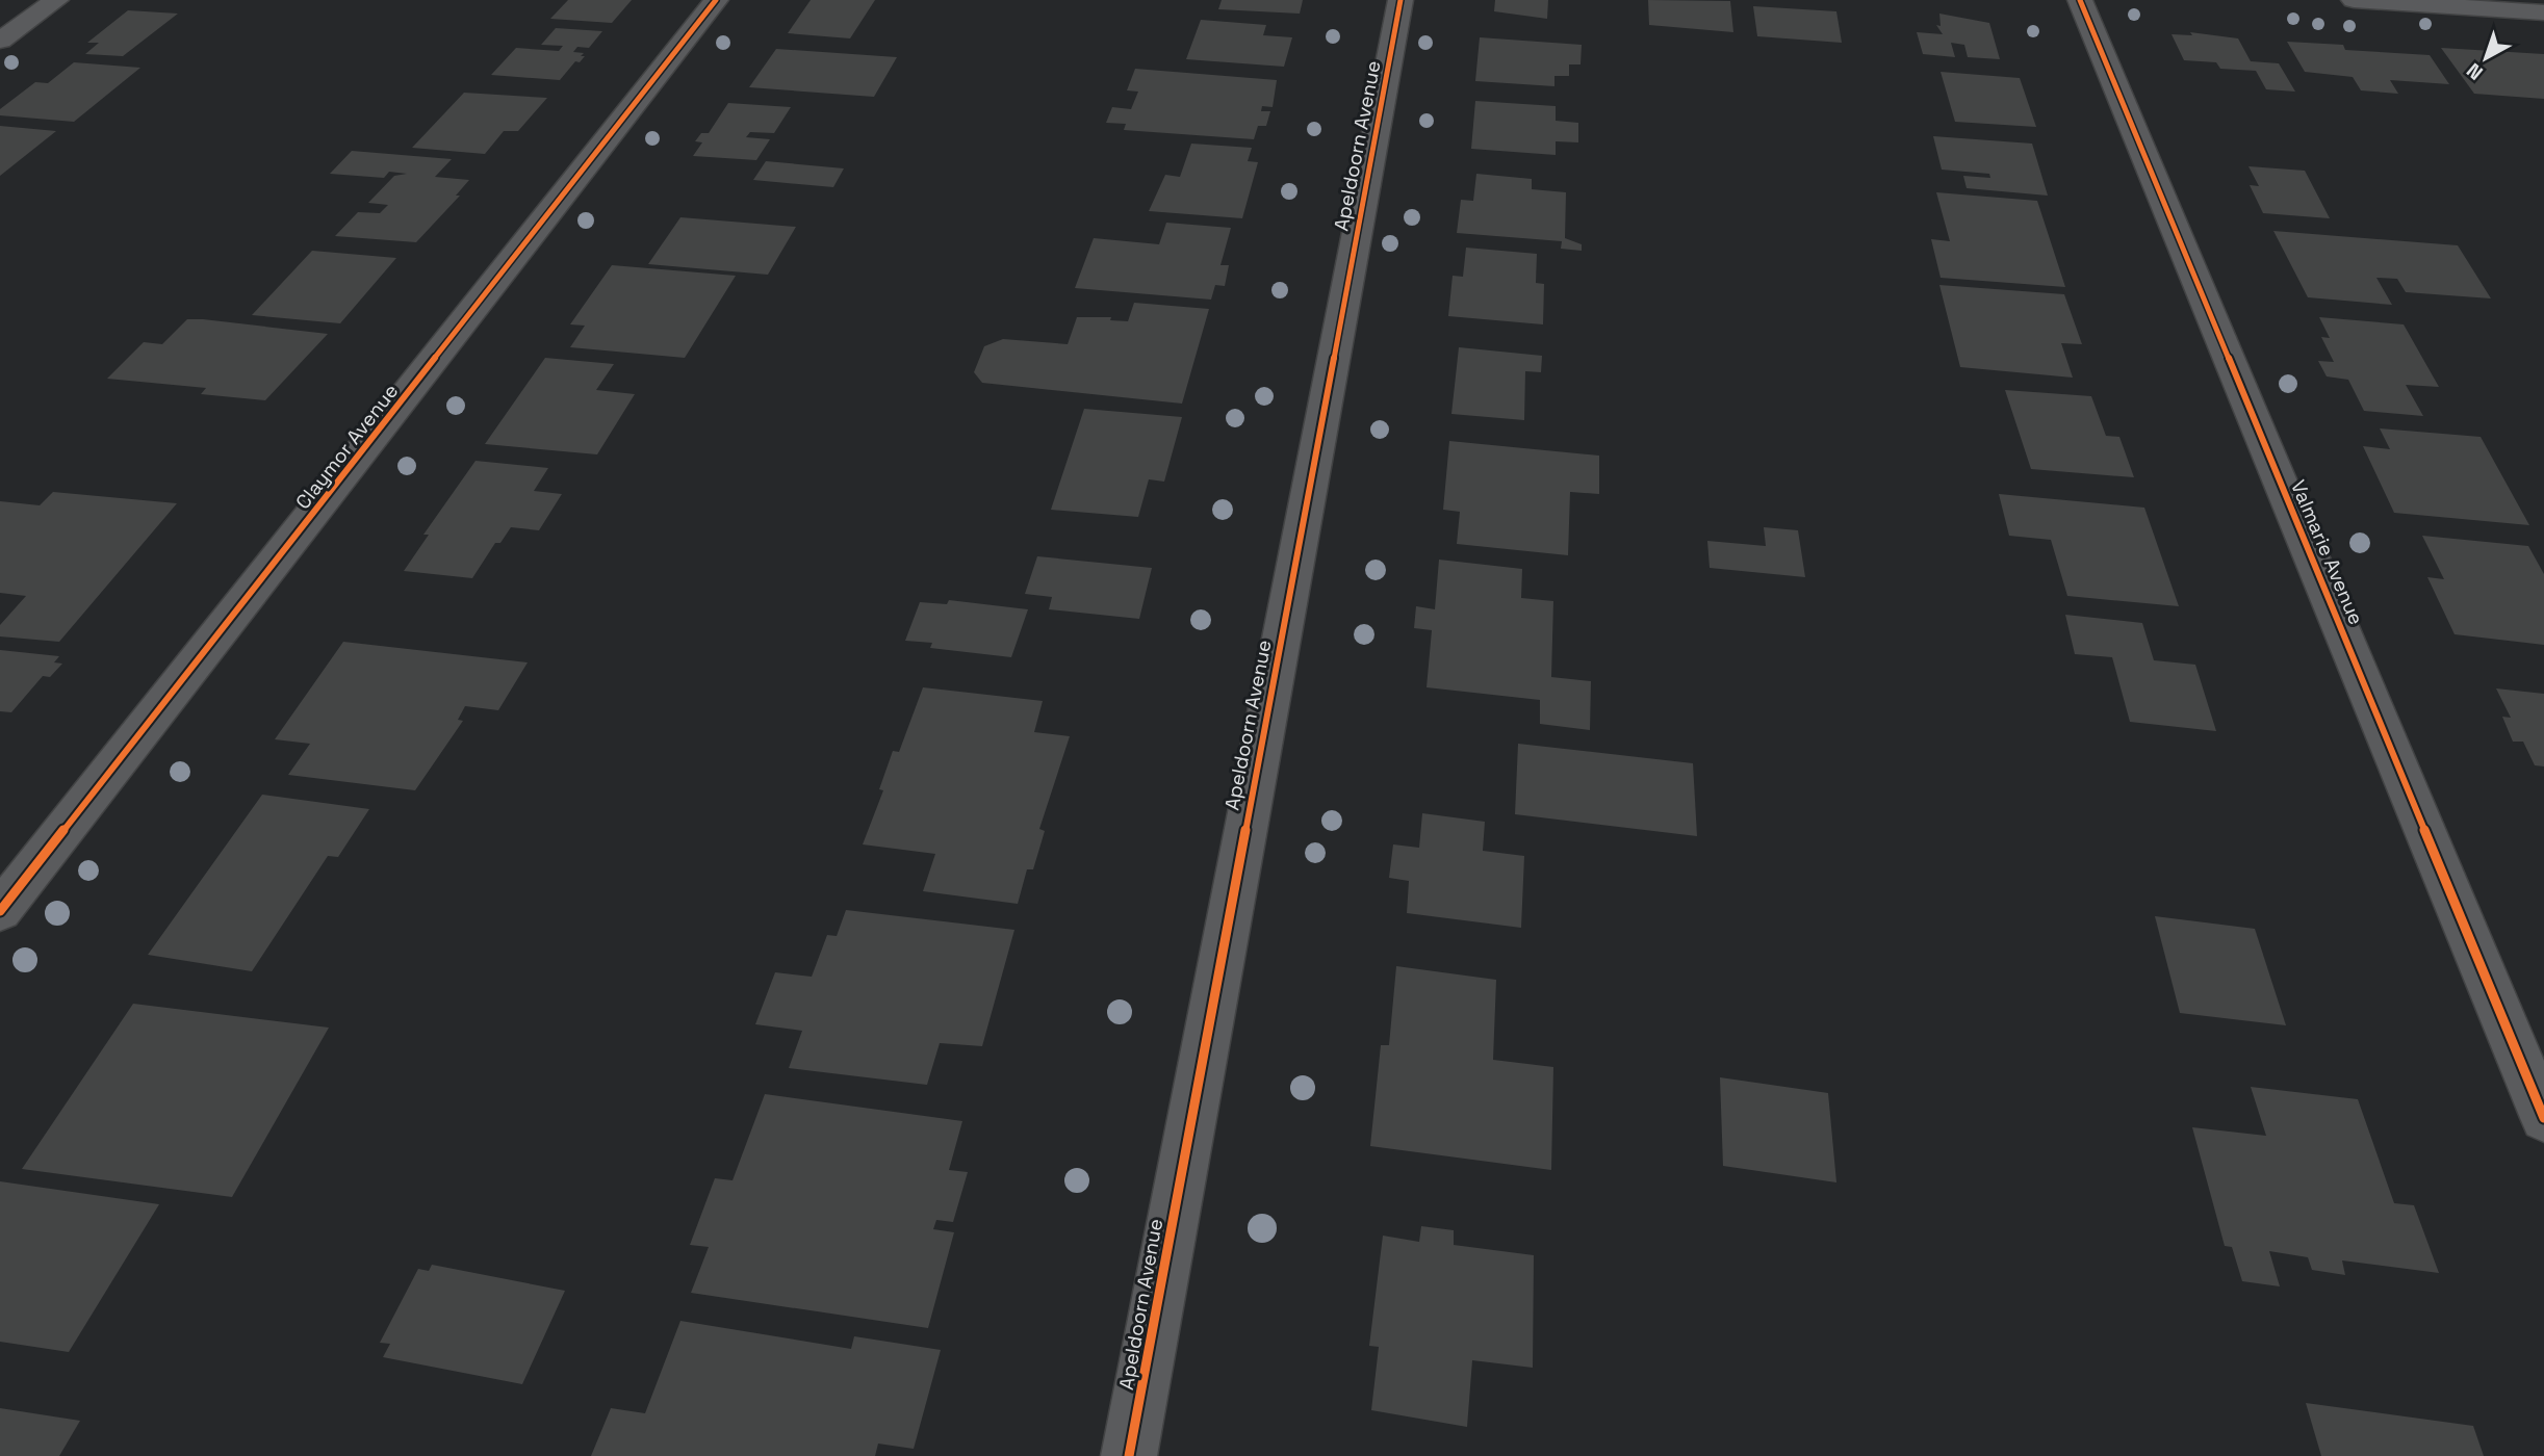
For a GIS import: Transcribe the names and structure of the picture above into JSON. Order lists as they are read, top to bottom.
{
  "streets": {
    "street": ["Apeldoorn Avenue", "Claymor Avenue", "Valmarie Avenue"]
  },
  "north": "bottom left"
}
